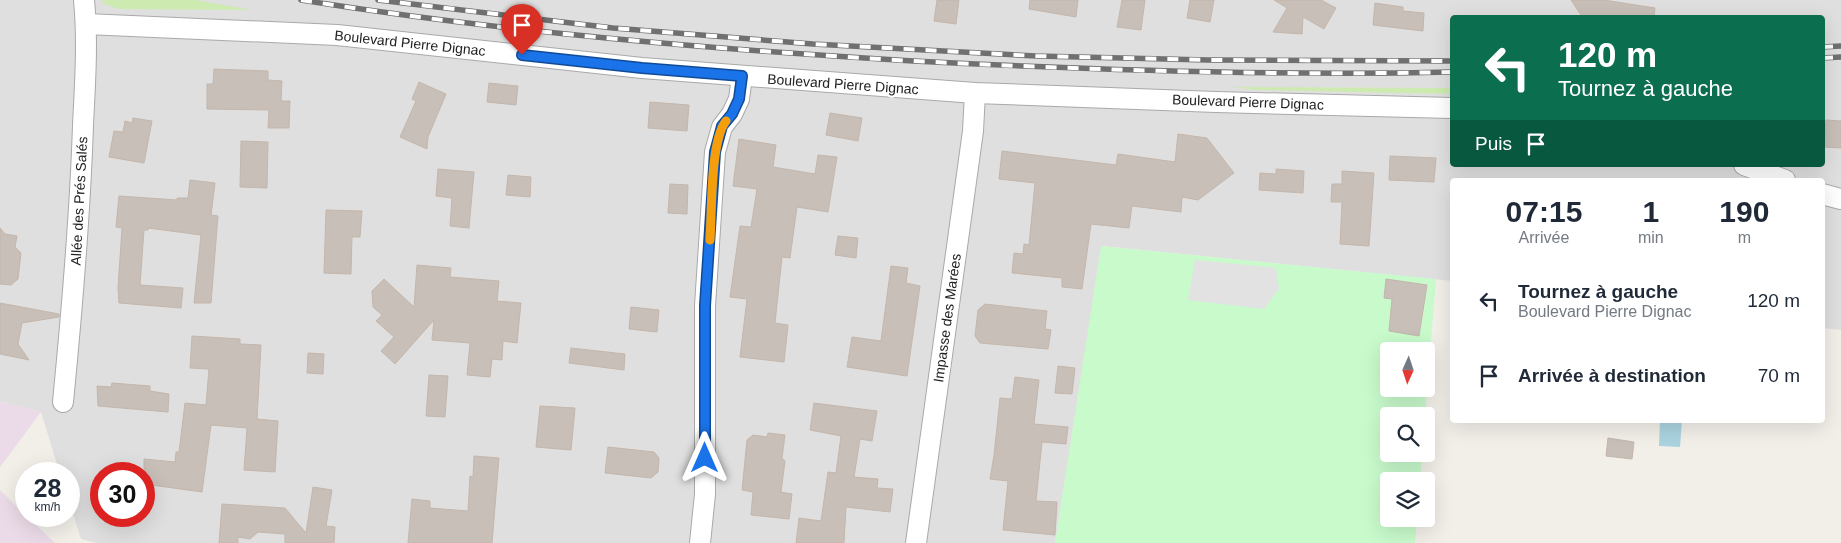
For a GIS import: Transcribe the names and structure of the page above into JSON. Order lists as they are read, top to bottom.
{
  "streets": {
    "street": ["Boulevard Pierre Dignac", "Allée des Prés Salés", "Impasse des Marées"]
  },
  "crossings": [
    ["Boulevard Pierre Dignac", "Allée des Prés Salés"],
    ["Boulevard Pierre Dignac", "Impasse des Marées"]
  ],
  "north": "bottom",
  "page": {
    "turn": ["120 m", "Tournez à gauche"],
    "then": "Puis",
    "eta": [
      "07:15",
      "Arrivée",
      "1",
      "min",
      "190",
      "m"
    ],
    "list": [
      {
        "name": "Tournez à gauche",
        "note": "Boulevard Pierre Dignac",
        "value": "120 m"
      },
      {
        "name": "Arrivée à destination",
        "value": "70 m"
      }
    ],
    "speed": "28 km/h",
    "limit": "30"
  }
}
